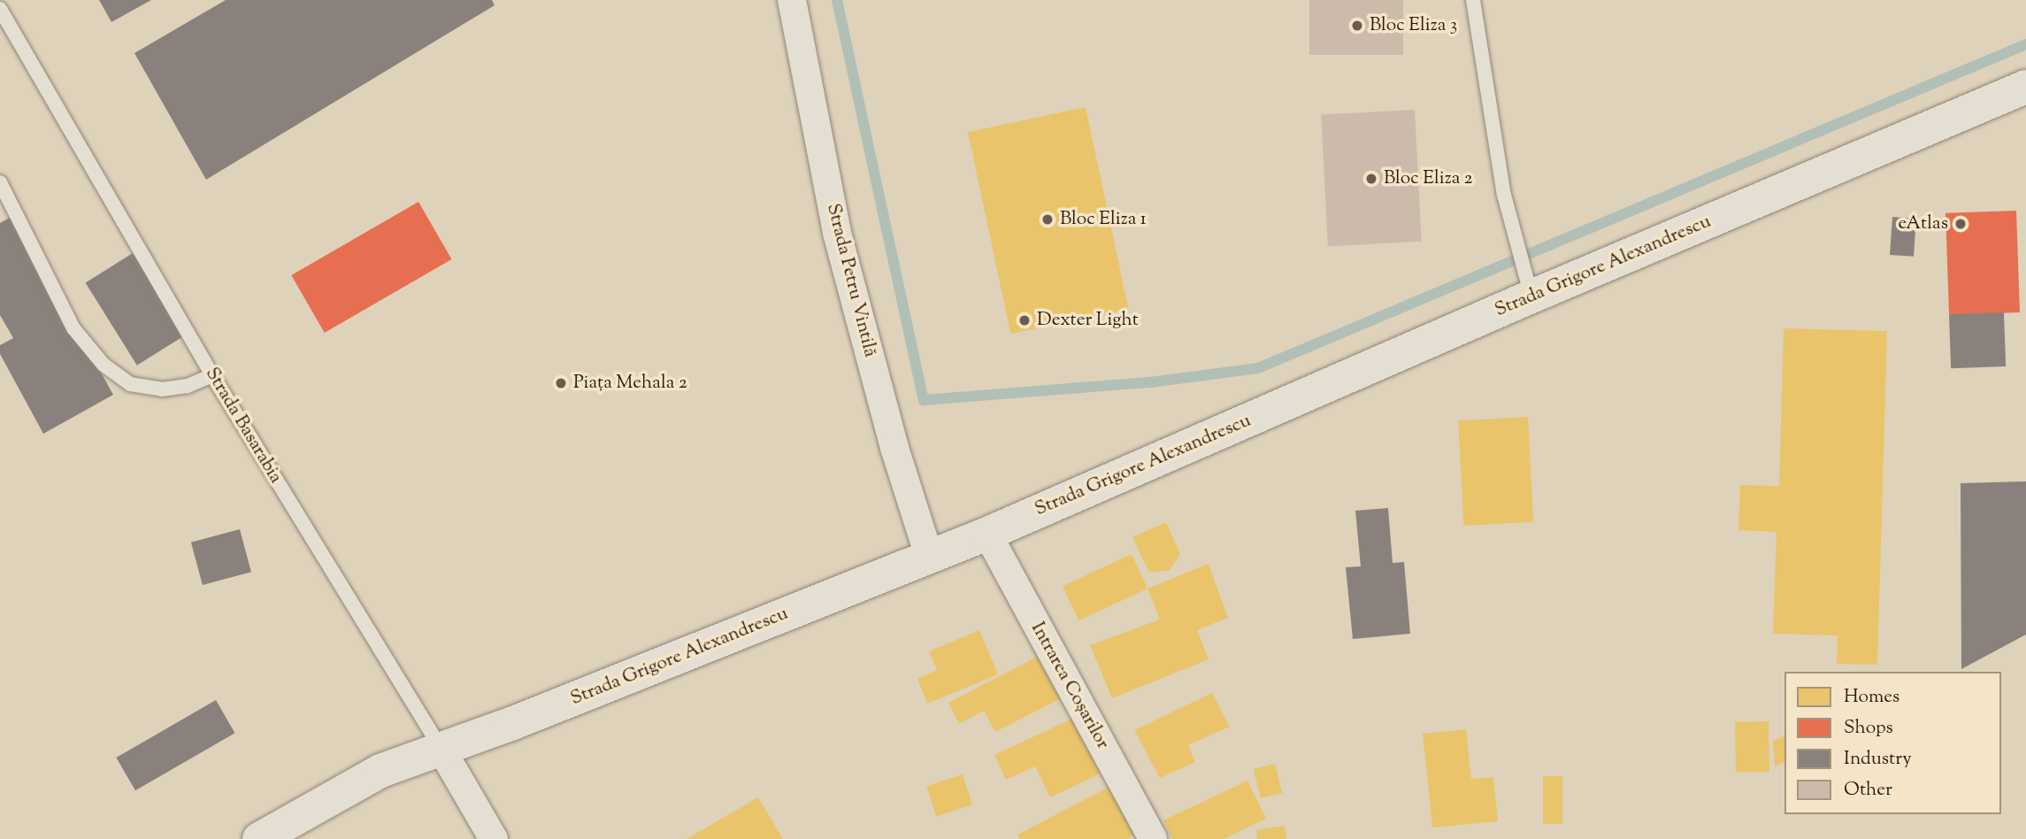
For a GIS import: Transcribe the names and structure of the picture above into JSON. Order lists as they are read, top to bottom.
{
  "streets": {
    "street": [
      "Strada Grigore Alexandrescu",
      "Strada Petru Vintilă",
      "Strada Basarabia",
      "Intrarea Coșarilor"
    ]
  },
  "crossings": [
    ["Strada Grigore Alexandrescu", "Strada Petru Vintilă"],
    ["Strada Grigore Alexandrescu", "Strada Basarabia"],
    ["Strada Grigore Alexandrescu", "Intrarea Coșarilor"]
  ],
  "places": [
    "Bloc Eliza 3",
    "Bloc Eliza 2",
    "Bloc Eliza 1",
    "eAtlas",
    "Dexter Light",
    "Piața Mehala 2"
  ],
  "legend": [
    "Homes",
    "Shops",
    "Industry",
    "Other"
  ]
}
